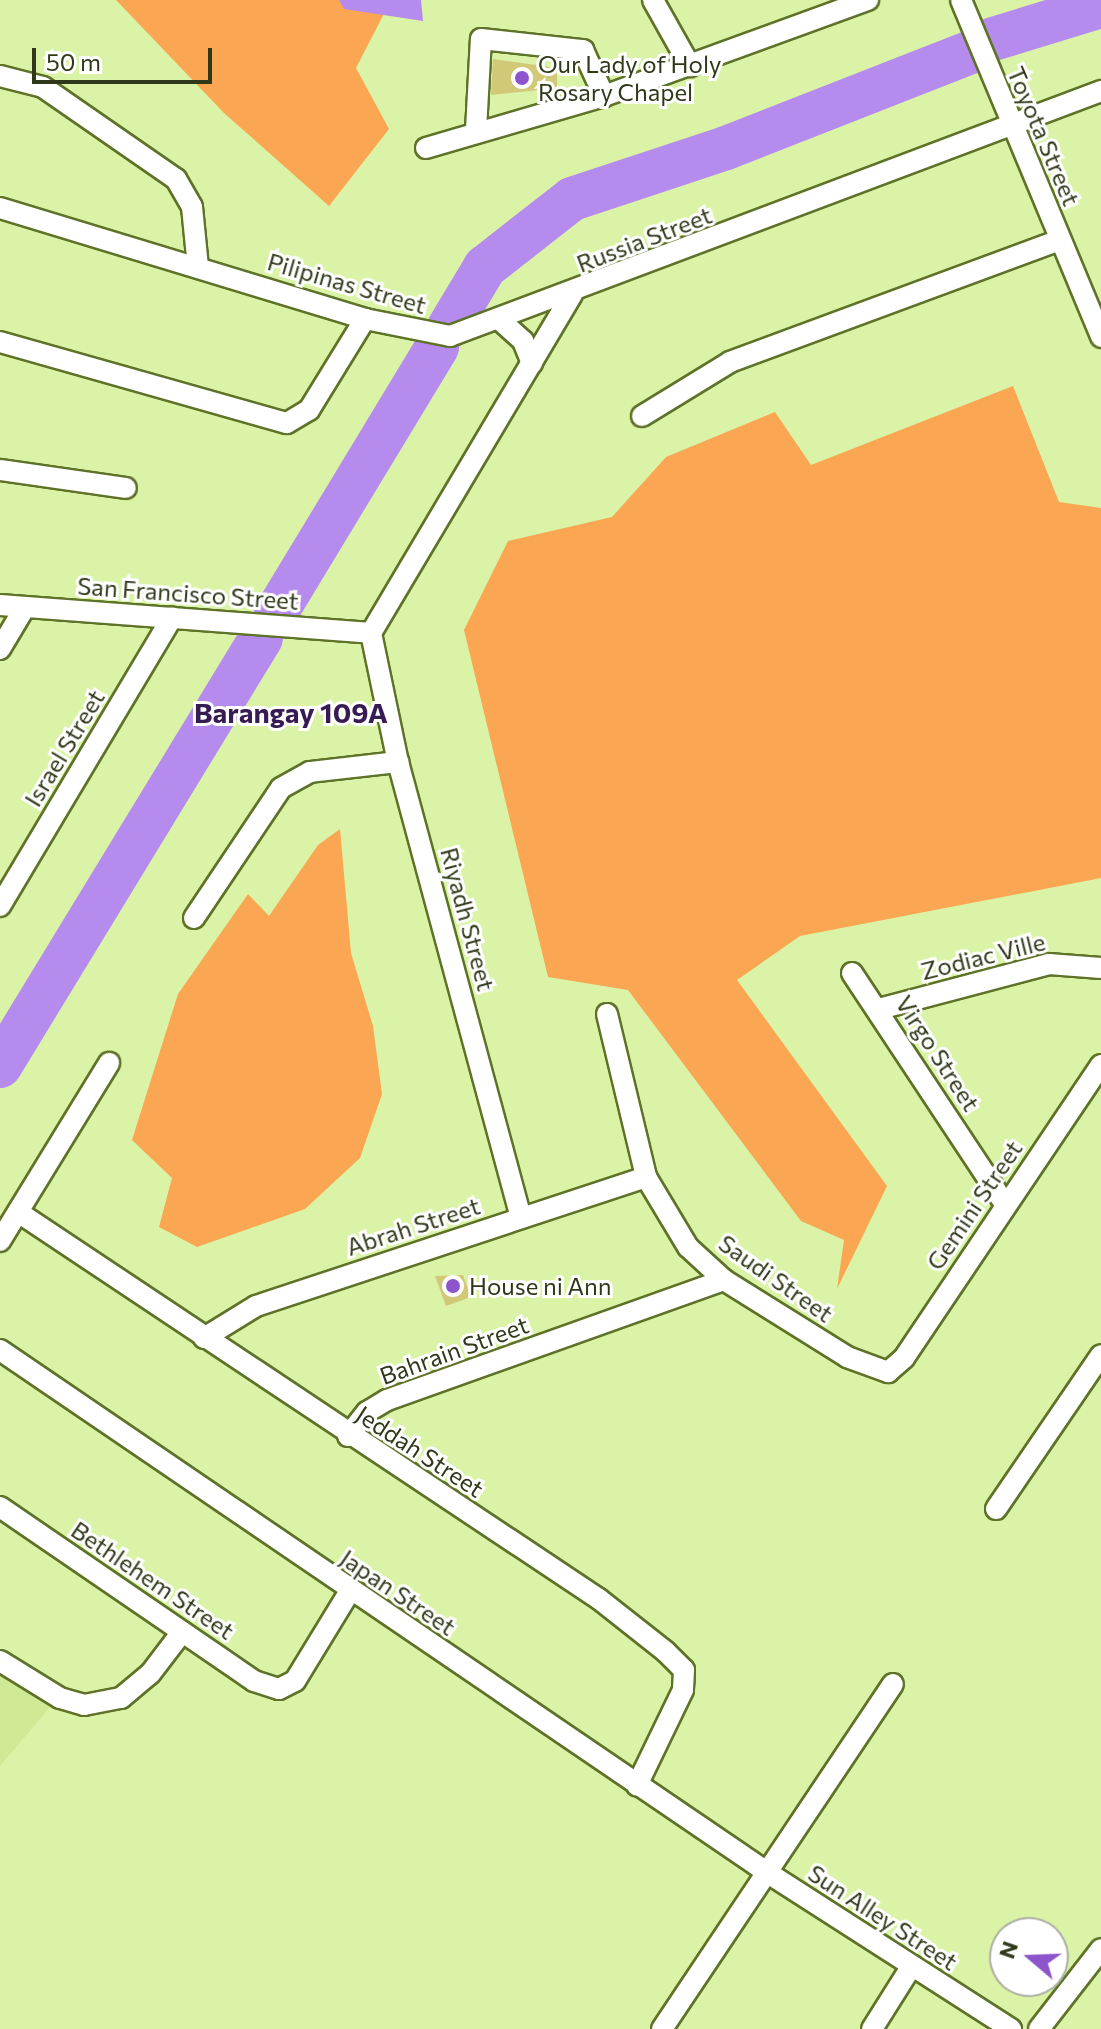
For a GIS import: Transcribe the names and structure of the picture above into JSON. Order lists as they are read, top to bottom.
{
  "streets": {
    "street": [
      "Toyota Street",
      "Russia Street",
      "Pilipinas Street",
      "San Francisco Street",
      "Israel Street",
      "Riyadh Street",
      "Zodiac Ville",
      "Virgo Street",
      "Gemini Street",
      "Abrah Street",
      "Saudi Street",
      "Bahrain Street",
      "Jeddah Street",
      "Bethlehem Street",
      "Japan Street",
      "Sun Alley Street"
    ]
  },
  "crossings": [
    ["Toyota Street", "Russia Street"],
    ["Russia Street", "Pilipinas Street"],
    ["Russia Street", "San Francisco Street"],
    ["Russia Street", "Riyadh Street"],
    ["San Francisco Street", "Israel Street"],
    ["San Francisco Street", "Riyadh Street"],
    ["Riyadh Street", "Abrah Street"],
    ["Zodiac Ville", "Virgo Street"],
    ["Virgo Street", "Gemini Street"],
    ["Gemini Street", "Saudi Street"],
    ["Abrah Street", "Saudi Street"],
    ["Abrah Street", "Jeddah Street"],
    ["Saudi Street", "Bahrain Street"],
    ["Bahrain Street", "Jeddah Street"],
    ["Jeddah Street", "Japan Street"],
    ["Bethlehem Street", "Japan Street"],
    ["Japan Street", "Sun Alley Street"]
  ],
  "districts": ["Barangay 109A"],
  "places": ["Our Lady of Holy Rosary Chapel", "House ni Ann"],
  "scale_bar": "50 m",
  "north": "left"
}
